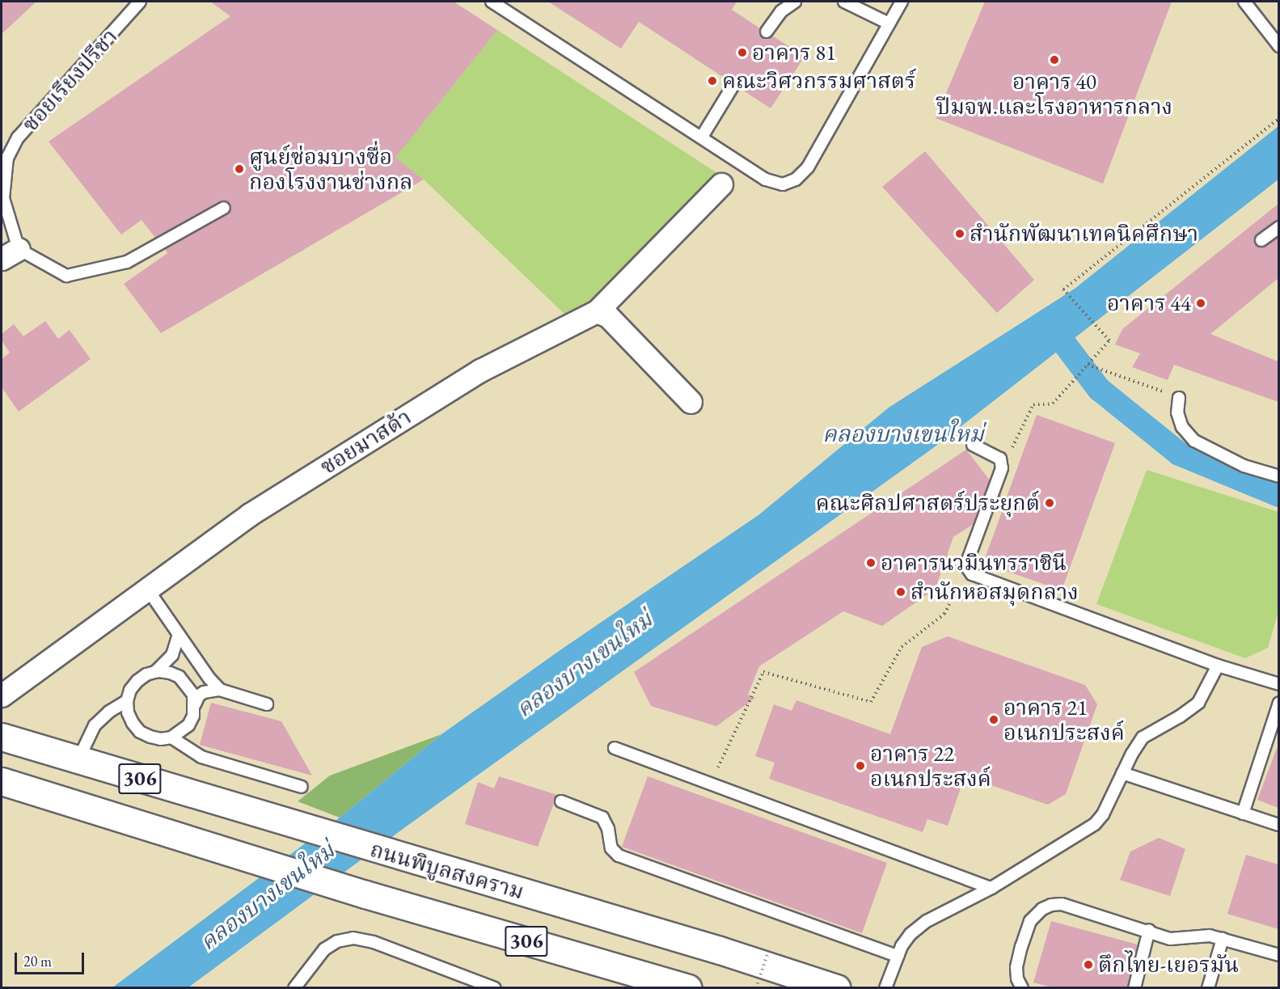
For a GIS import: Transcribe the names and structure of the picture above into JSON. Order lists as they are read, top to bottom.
{
  "streets": {
    "main road": ["306", "ถนนพิบูลสงคราม"],
    "street": ["ซอยมาสด้า"],
    "lane": ["ซอยเรียงปรีชา"]
  },
  "water": ["คลองบางเขนใหม่"],
  "places": [
    "อาคาร 81",
    "อาคาร 40 ปีมจพ.และโรงอาหารกลาง",
    "คณะวิศวกรรมศาสตร์",
    "ศูนย์ซ่อมบางซื่อ กองโรงงานช่างกล",
    "สำนักพัฒนาเทคนิคศึกษา",
    "อาคาร 44",
    "คณะศิลปศาสตร์ประยุกต์",
    "อาคารนวมินทรราชินี",
    "สำนักหอสมุดกลาง",
    "อาคาร 21 อเนกประสงค์",
    "อาคาร 22 อเนกประสงค์",
    "ตึกไทย-เยอรมัน"
  ],
  "scale_bar": "20 m"
}
